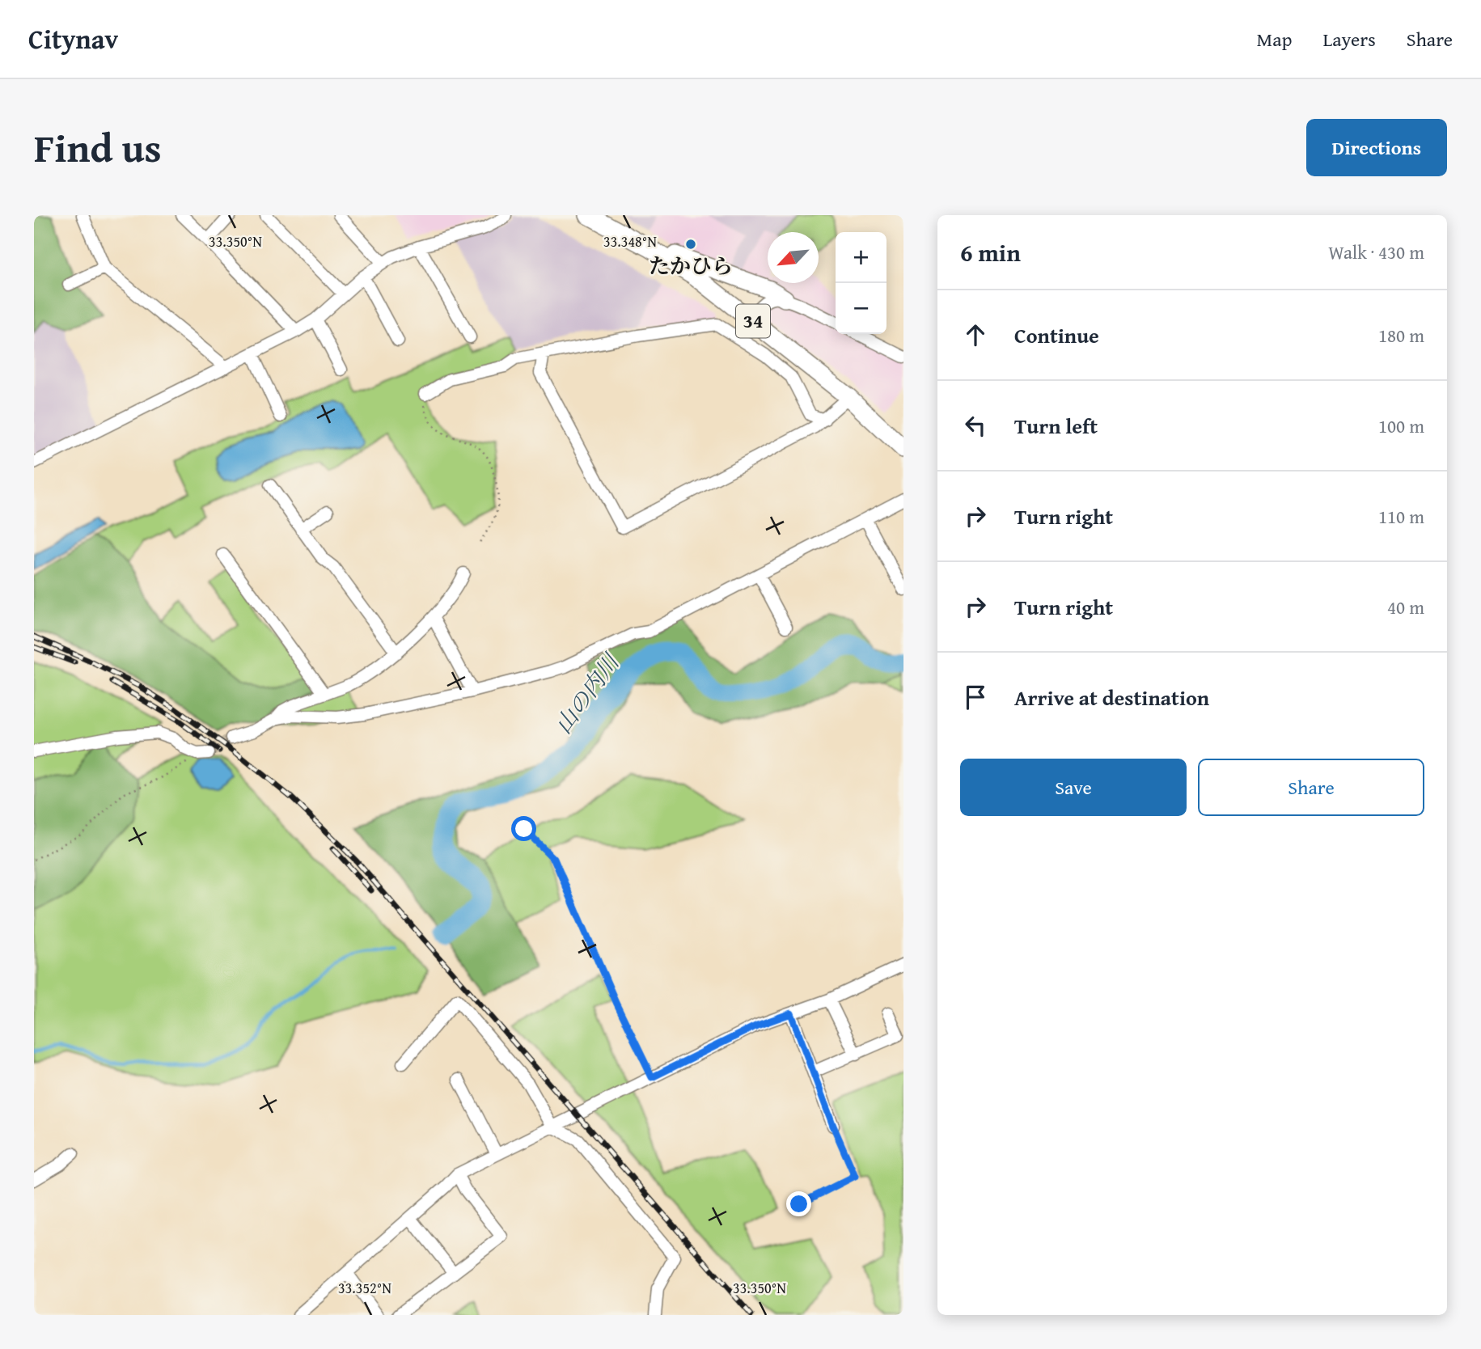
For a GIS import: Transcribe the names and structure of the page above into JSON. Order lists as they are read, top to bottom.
{
  "streets": {
    "highway": ["34"]
  },
  "water": ["山の内川"],
  "places": ["たかひら"],
  "north": "bottom left",
  "page": {
    "header": "Citynav",
    "nav": ["Map", "Layers", "Share"],
    "title": "Find us",
    "buttons": [
      "Directions",
      ["Save", "Share"]
    ],
    "heading": ["6 min", "Walk · 430 m"],
    "map_buttons": ["+", "−"],
    "list": [
      ["Continue", "180 m"],
      ["Turn left", "100 m"],
      ["Turn right", "110 m"],
      ["Turn right", "40 m"],
      "Arrive at destination"
    ]
  },
  "coordinates": ["33.350°N", "33.348°N", "33.352°N"]
}
